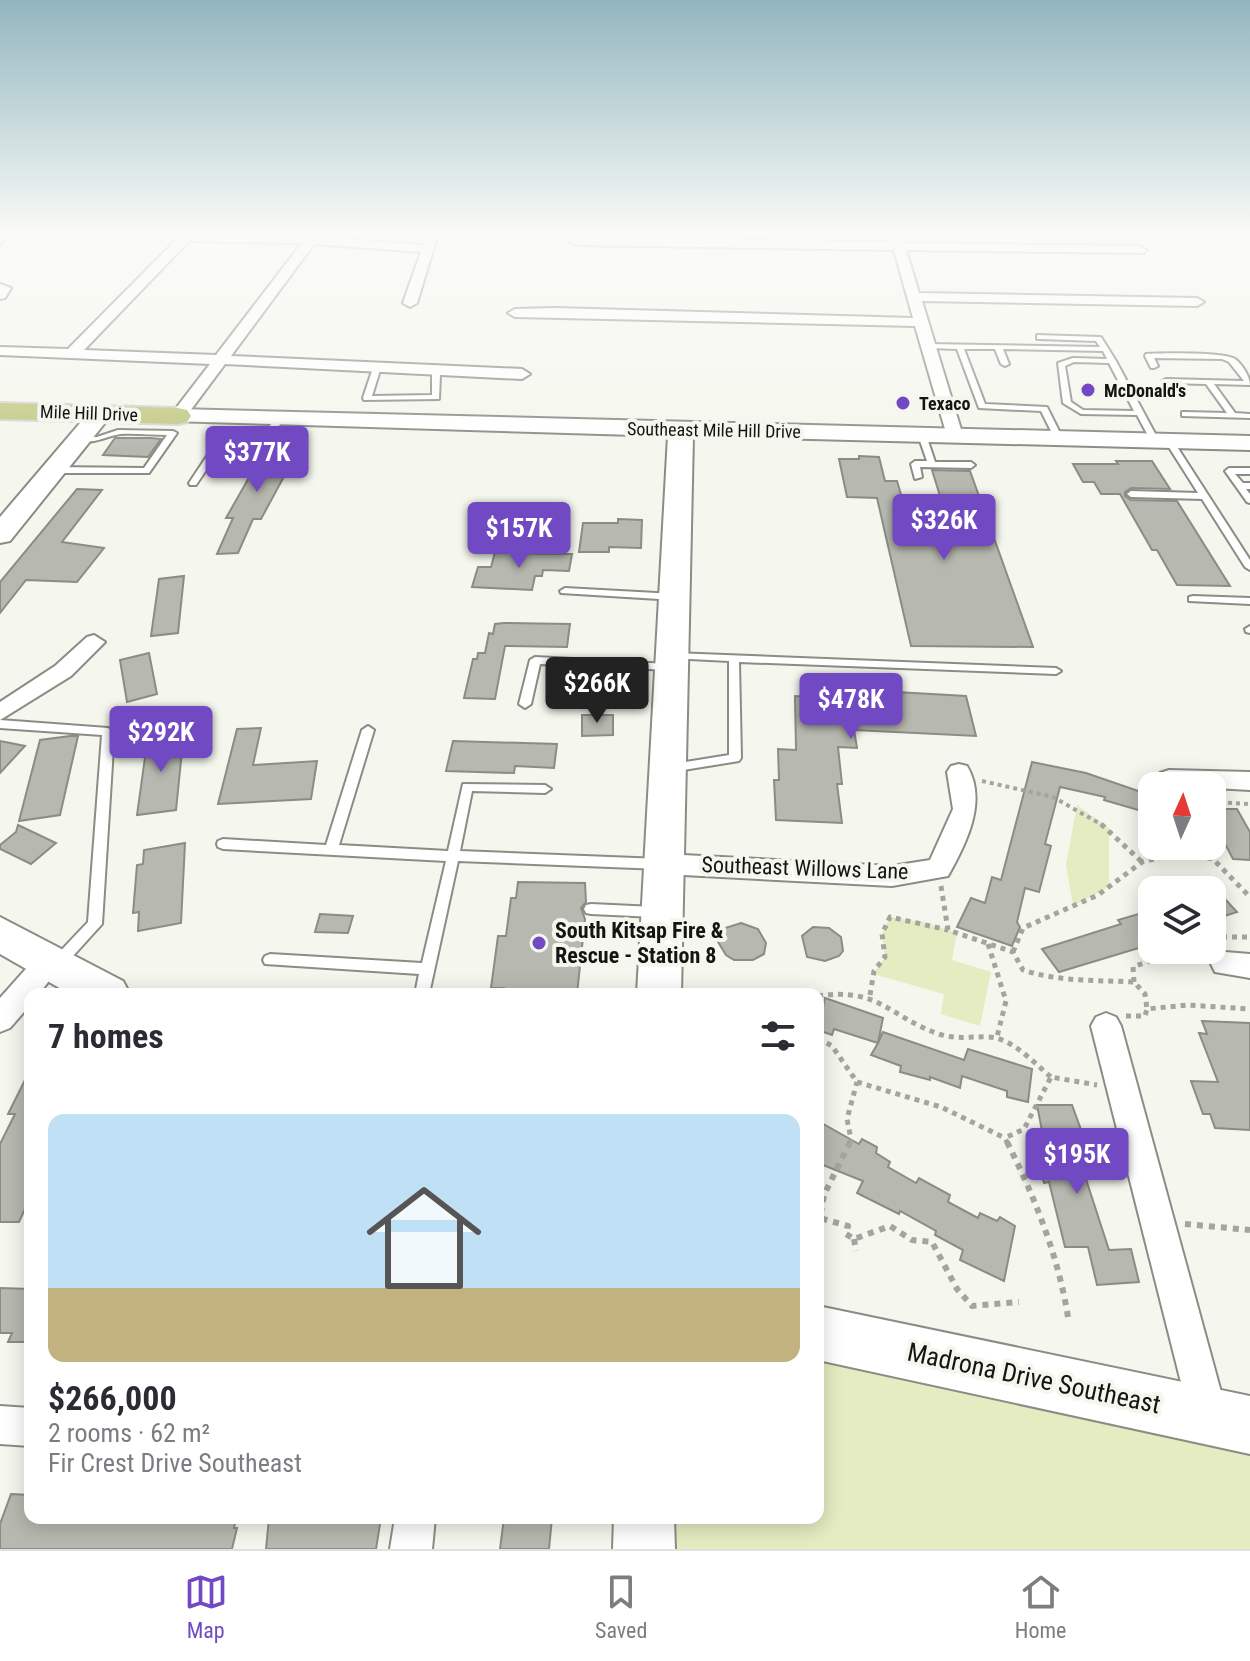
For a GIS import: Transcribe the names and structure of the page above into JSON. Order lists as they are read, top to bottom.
{
  "streets": {
    "main road": ["Mile Hill Drive"],
    "street": ["Southeast Mile Hill Drive", "Southeast Willows Lane", "Madrona Drive Southeast"]
  },
  "crossings": [
    ["Mile Hill Drive", "Southeast Mile Hill Drive"]
  ],
  "places": ["McDonald's", "Texaco", "South Kitsap Fire & Rescue - Station 8"],
  "north": "top",
  "page": {
    "price": [
      "$377K",
      "$326K",
      "$157K",
      "$266K",
      "$478K",
      "$292K",
      "$195K"
    ],
    "heading": "7 homes",
    "list": [
      {
        "name": "$266,000",
        "note": "2 rooms · 62 m² · Fir Crest Drive Southeast"
      }
    ],
    "tabs": ["Map", "Saved", "Home"]
  }
}
